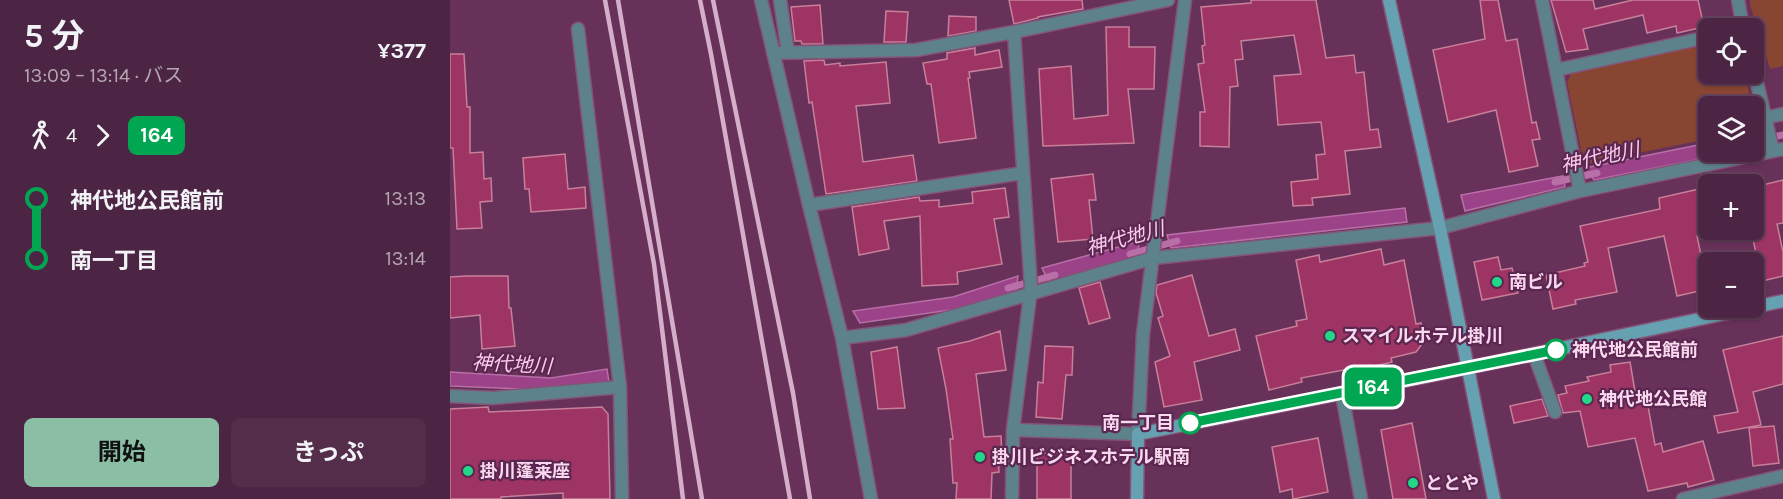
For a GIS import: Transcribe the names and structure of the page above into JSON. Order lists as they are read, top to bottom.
{
  "water": ["神代地川"],
  "places": [
    "南ビル",
    "スマイルホテル掛川",
    "神代地公民館前",
    "神代地公民館",
    "南一丁目",
    "掛川ビジネスホテル駅南",
    "掛川蓬莱座",
    "ととや"
  ],
  "lines": ["bus line 164"],
  "page": {
    "heading": ["5 分", "13:09 – 13:14 · バス", "¥377"],
    "on_map": "164",
    "map_buttons": ["+", "−"],
    "legs": ["4", "164"],
    "list": [
      {
        "name": "神代地公民館前",
        "value": "13:13"
      },
      {
        "name": "南一丁目",
        "value": "13:14"
      }
    ],
    "buttons": ["開始", "きっぷ"]
  }
}
